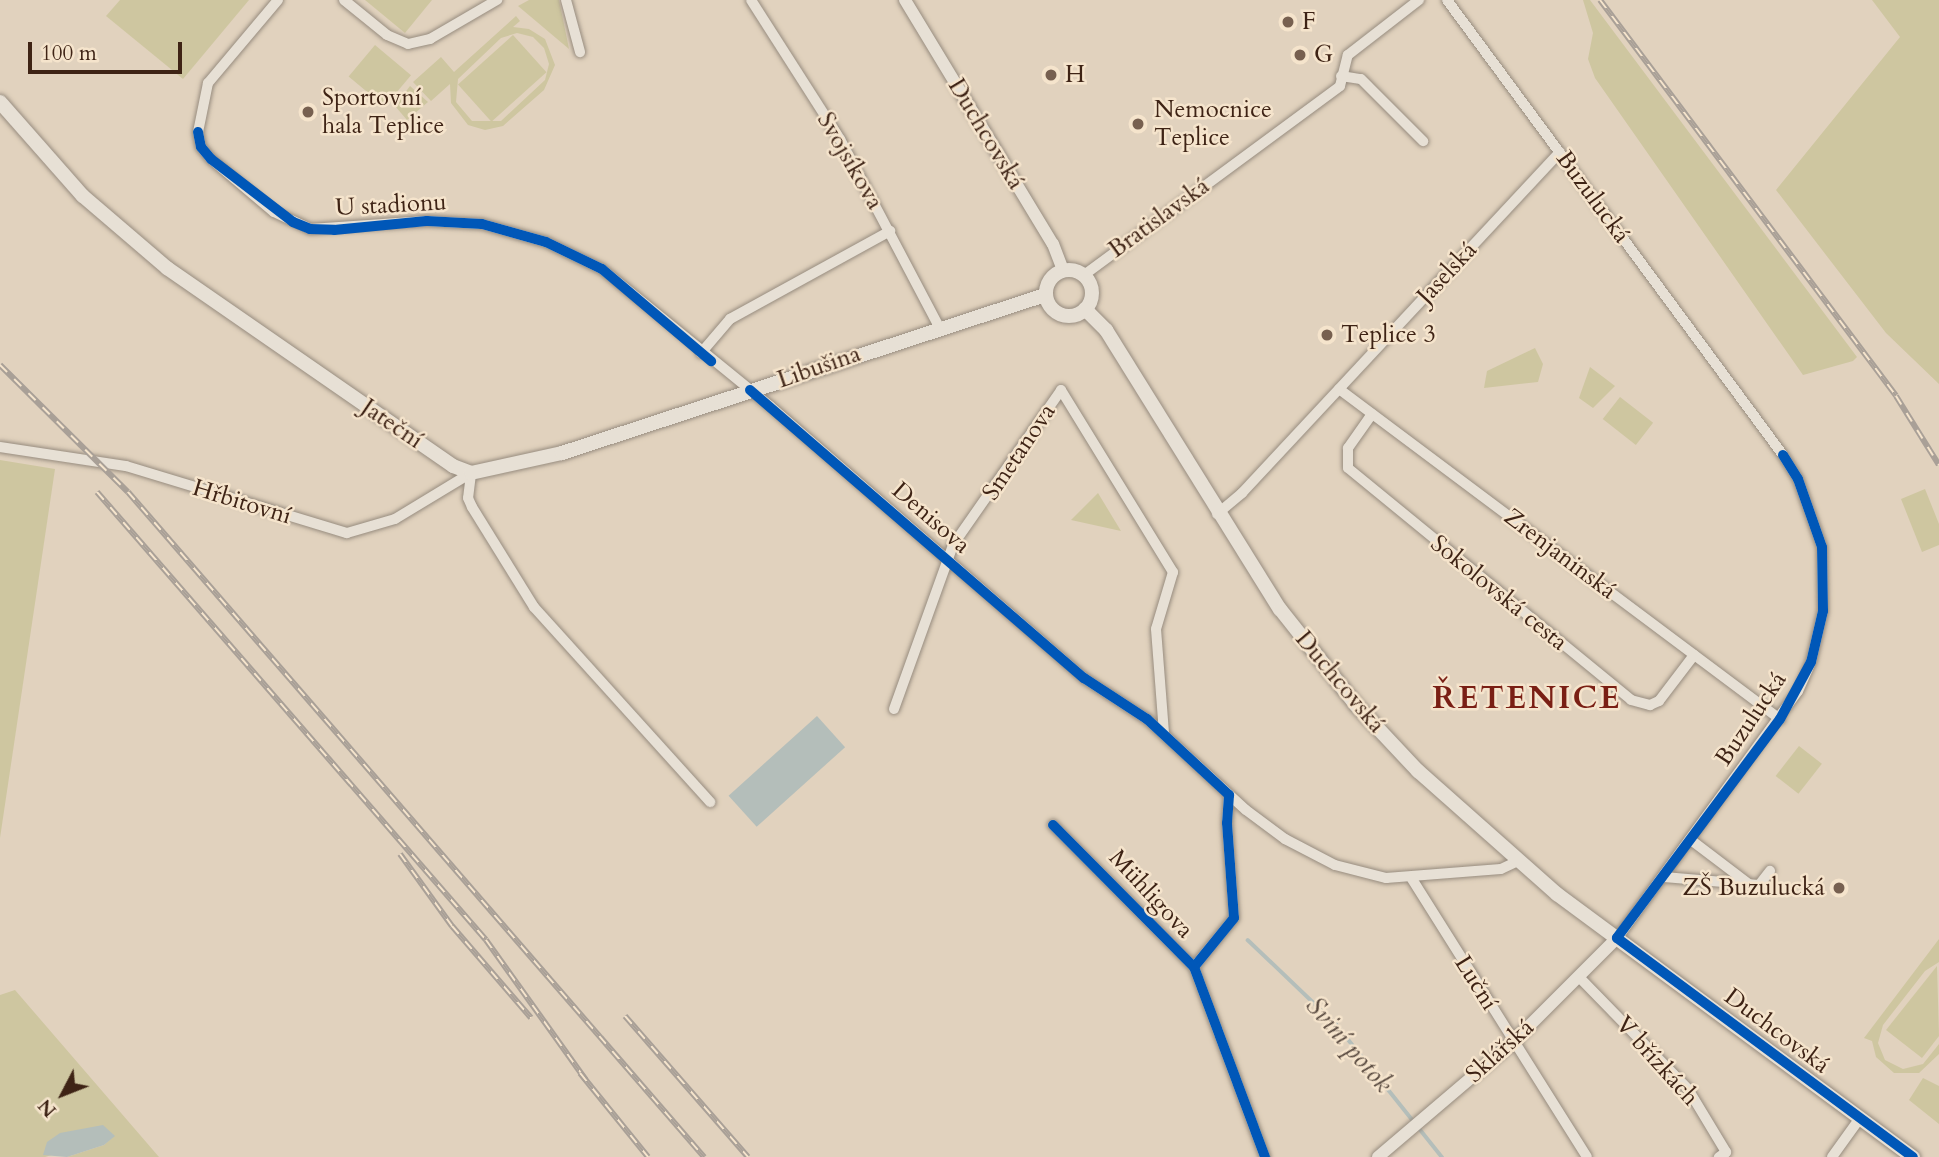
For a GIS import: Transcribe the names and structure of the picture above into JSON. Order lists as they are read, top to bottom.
{
  "streets": {
    "main road": ["Duchcovská", "Libušina", "Jateční"],
    "street": [
      "Svojsíkova",
      "Buzulucká",
      "U stadionu",
      "Bratislavská",
      "Jaselská",
      "Smetanova",
      "Hřbitovní",
      "Denisova",
      "Zrenjaninská",
      "Sokolovská cesta",
      "Mühligova",
      "Luční",
      "Sklářská",
      "V břízkách"
    ]
  },
  "crossings": [
    ["Duchcovská", "Buzulucká"],
    ["Duchcovská", "Bratislavská"],
    ["Duchcovská", "Jaselská"],
    ["Duchcovská", "Libušina"],
    ["Duchcovská", "Denisova"],
    ["Duchcovská", "Sklářská"],
    ["Svojsíkova", "Libušina"],
    ["Buzulucká", "Jaselská"],
    ["Buzulucká", "Zrenjaninská"],
    ["Buzulucká", "Sklářská"],
    ["U stadionu", "Libušina"],
    ["U stadionu", "Denisova"],
    ["Bratislavská", "Libušina"],
    ["Jaselská", "Zrenjaninská"],
    ["Libušina", "Jateční"],
    ["Libušina", "Hřbitovní"],
    ["Libušina", "Denisova"],
    ["Jateční", "Hřbitovní"],
    ["Smetanova", "Denisova"],
    ["Denisova", "Luční"],
    ["Zrenjaninská", "Sokolovská cesta"],
    ["Luční", "Sklářská"],
    ["Sklářská", "V břízkách"]
  ],
  "districts": ["ŘETENICE"],
  "water": ["Sviní potok"],
  "places": [
    "F",
    "G",
    "H",
    "Sportovní hala Teplice",
    "Nemocnice Teplice",
    "Teplice 3",
    "ZŠ Buzulucká"
  ],
  "scale_bar": "100 m",
  "north": "bottom left"
}
